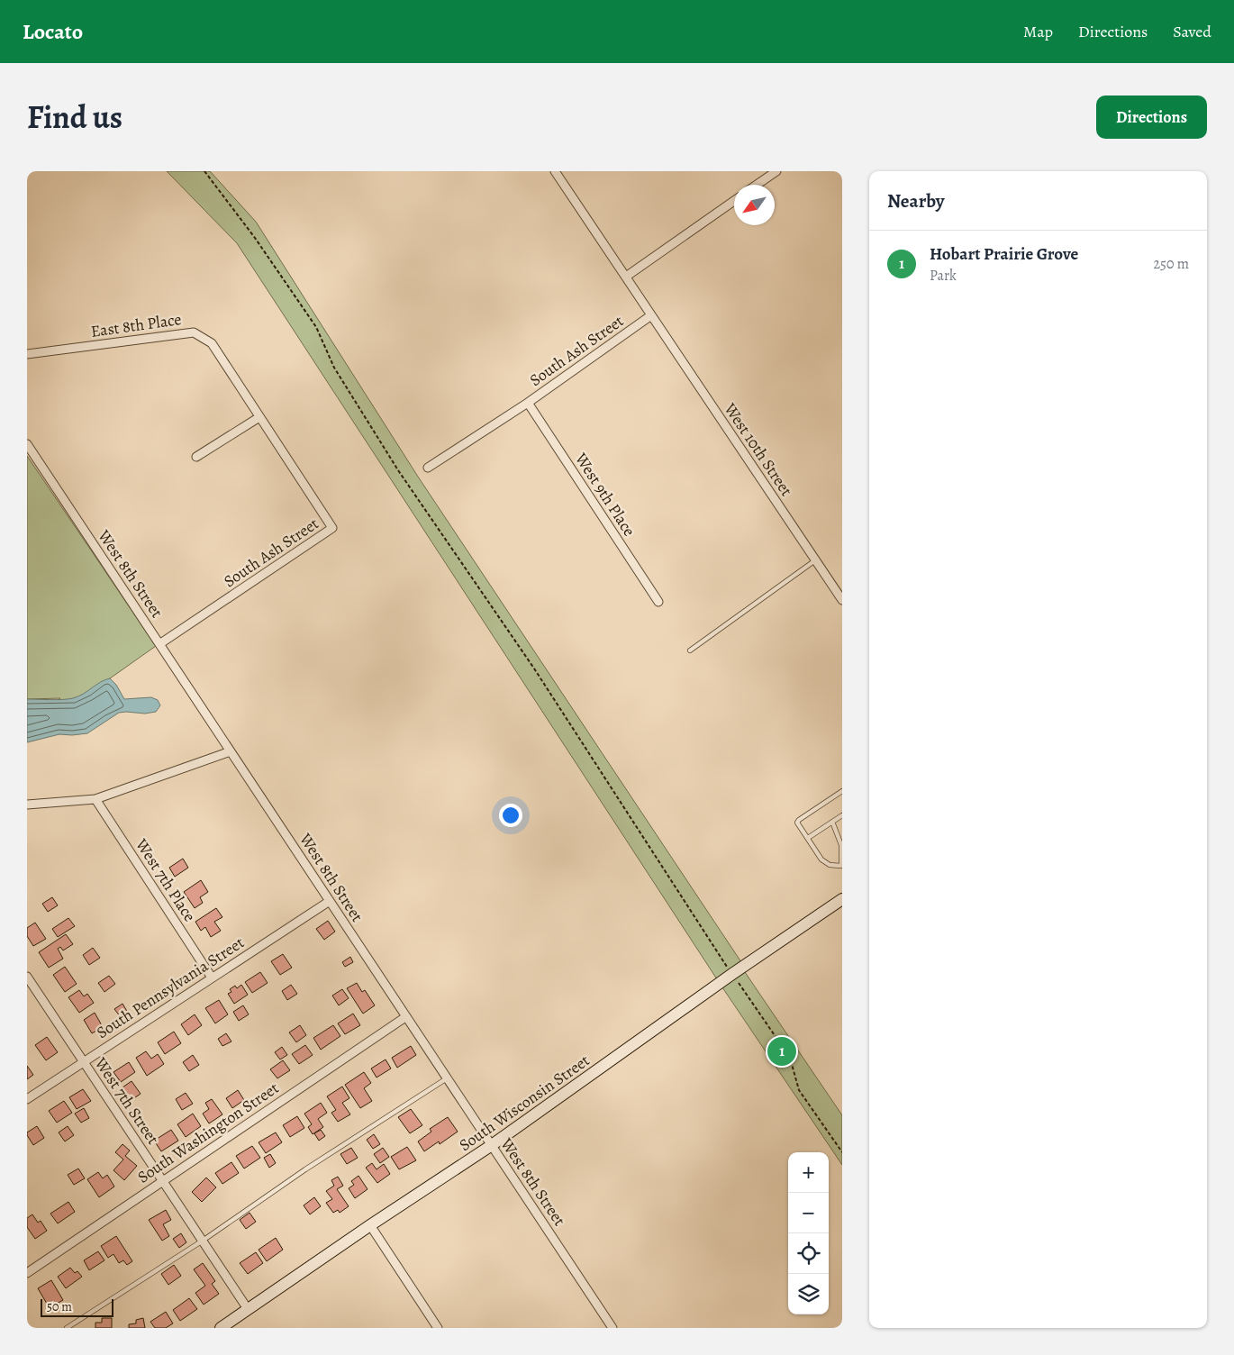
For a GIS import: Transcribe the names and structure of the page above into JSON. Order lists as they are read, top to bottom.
{
  "streets": {
    "street": [
      "East 8th Place",
      "South Ash Street",
      "West 10th Street",
      "West 9th Place",
      "West 8th Street",
      "West 7th Place",
      "South Pennsylvania Street",
      "West 7th Street",
      "South Wisconsin Street",
      "South Washington Street"
    ]
  },
  "crossings": [
    ["East 8th Place", "South Ash Street"],
    ["South Ash Street", "West 10th Street"],
    ["South Ash Street", "West 9th Place"],
    ["South Ash Street", "West 8th Street"],
    ["West 8th Street", "South Pennsylvania Street"],
    ["West 8th Street", "South Wisconsin Street"],
    ["West 8th Street", "South Washington Street"],
    ["West 7th Place", "South Pennsylvania Street"],
    ["South Pennsylvania Street", "West 7th Street"],
    ["West 7th Street", "South Wisconsin Street"],
    ["West 7th Street", "South Washington Street"]
  ],
  "scale_bar": "50 m",
  "north": "bottom left",
  "page": {
    "header": "Locato",
    "nav": ["Map", "Directions", "Saved"],
    "title": "Find us",
    "buttons": "Directions",
    "heading": "Nearby",
    "list": [
      {
        "mark": "1",
        "name": "Hobart Prairie Grove",
        "note": "Park",
        "value": "250 m"
      }
    ],
    "pins": "1",
    "map_buttons": ["+", "−"],
    "scale": "50 m"
  }
}
